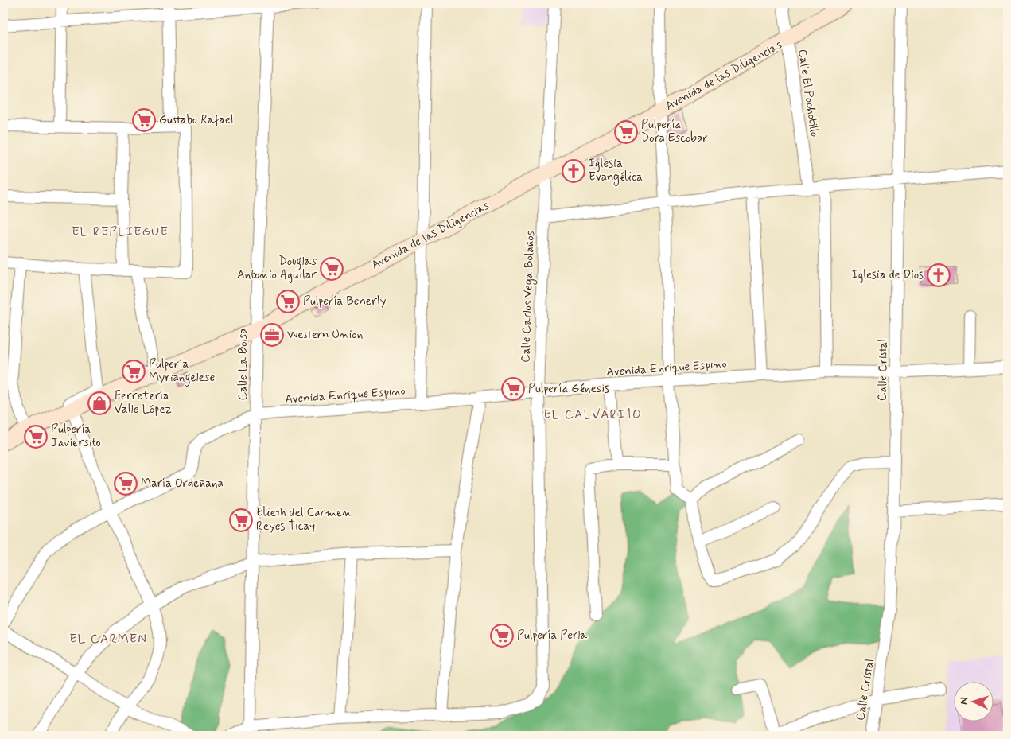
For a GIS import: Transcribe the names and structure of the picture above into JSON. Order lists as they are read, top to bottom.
{
  "streets": {
    "street": [
      "Avenida de las Diligencias",
      "Calle El Pochotillo",
      "Calle Carlos Vega Bolaños",
      "Calle La Bolsa",
      "Avenida Enrique Espino",
      "Calle Cristal"
    ]
  },
  "crossings": [
    ["Avenida de las Diligencias", "Calle El Pochotillo"],
    ["Avenida de las Diligencias", "Calle Carlos Vega Bolaños"],
    ["Avenida de las Diligencias", "Calle La Bolsa"],
    ["Calle Carlos Vega Bolaños", "Avenida Enrique Espino"],
    ["Calle La Bolsa", "Avenida Enrique Espino"],
    ["Avenida Enrique Espino", "Calle Cristal"]
  ],
  "districts": ["EL REPLIEGUE", "EL CALVARITO", "EL CARMEN"],
  "places": {
    "supermarket": [
      "Gustabo Rafael",
      "Pulpería Dora Escobar",
      "Douglas Antonio Aguilar",
      "Pulpería Benerly",
      "Pulpería Myriangelese",
      "Pulpería Génesis",
      "Pulpería Javiersito",
      "María Ordeñana",
      "Elieth del Carmen Reyes Ticay",
      "Pulpería Perla"
    ],
    "church": ["Iglesia Evangélica", "Iglesia de Dios"],
    "office": ["Western Union"],
    "shop": ["Ferretería Valle López"]
  },
  "north": "left"
}
